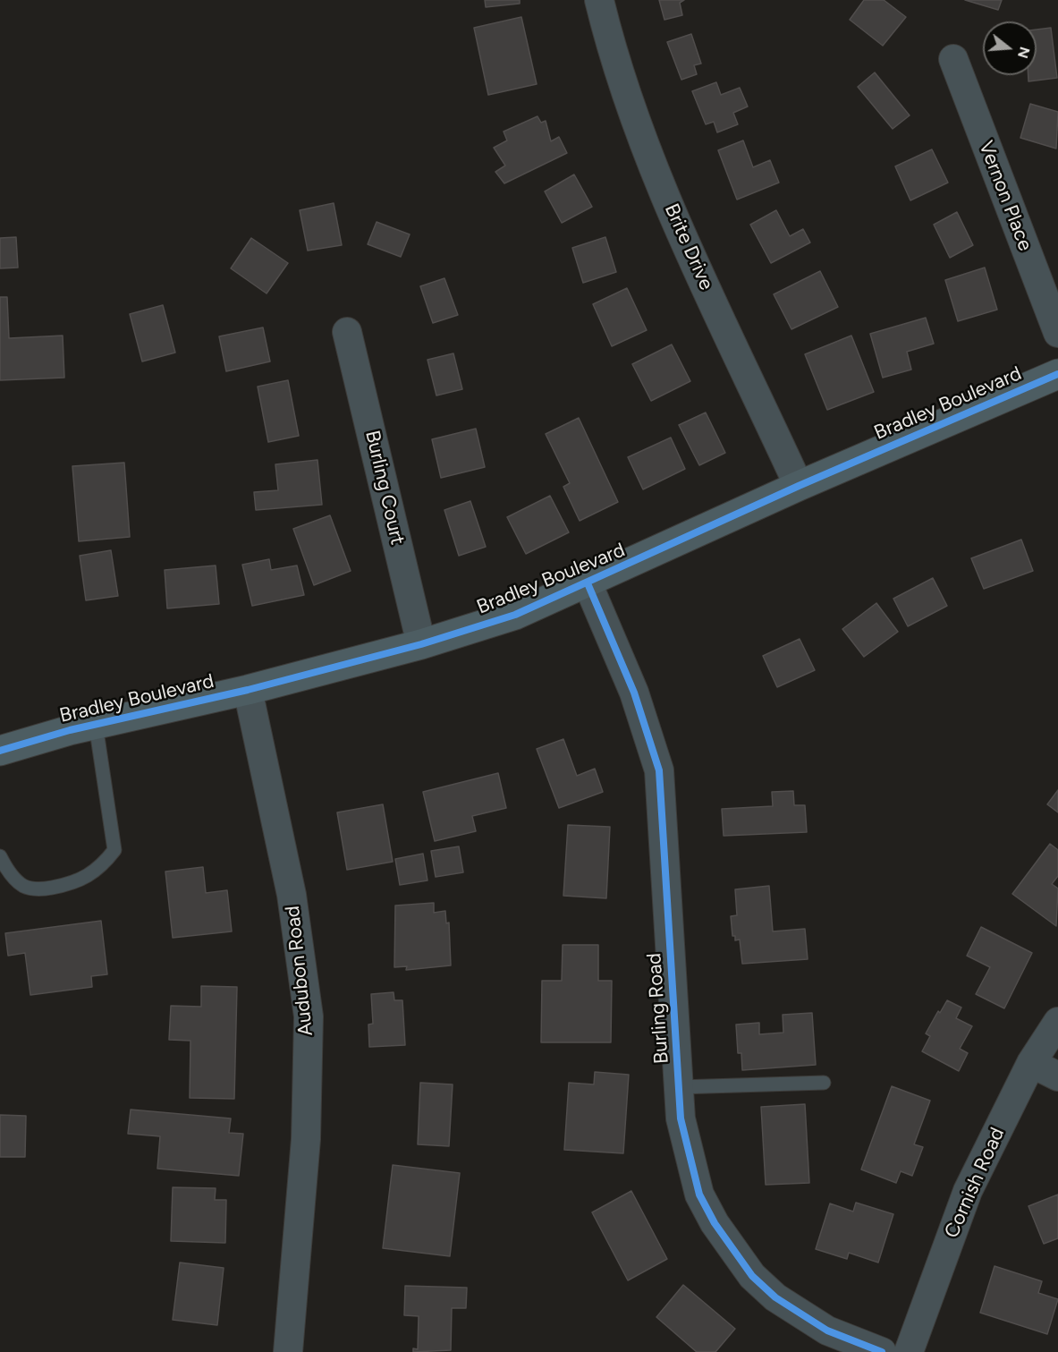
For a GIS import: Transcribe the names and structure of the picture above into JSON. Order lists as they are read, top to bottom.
{
  "streets": {
    "main road": ["Bradley Boulevard"],
    "street": [
      "Vernon Place",
      "Brite Drive",
      "Burling Court",
      "Audubon Road",
      "Burling Road",
      "Cornish Road"
    ]
  },
  "crossings": [
    ["Brite Drive", "Bradley Boulevard"],
    ["Bradley Boulevard", "Burling Court"],
    ["Bradley Boulevard", "Audubon Road"],
    ["Bradley Boulevard", "Burling Road"]
  ],
  "north": "right"
}
